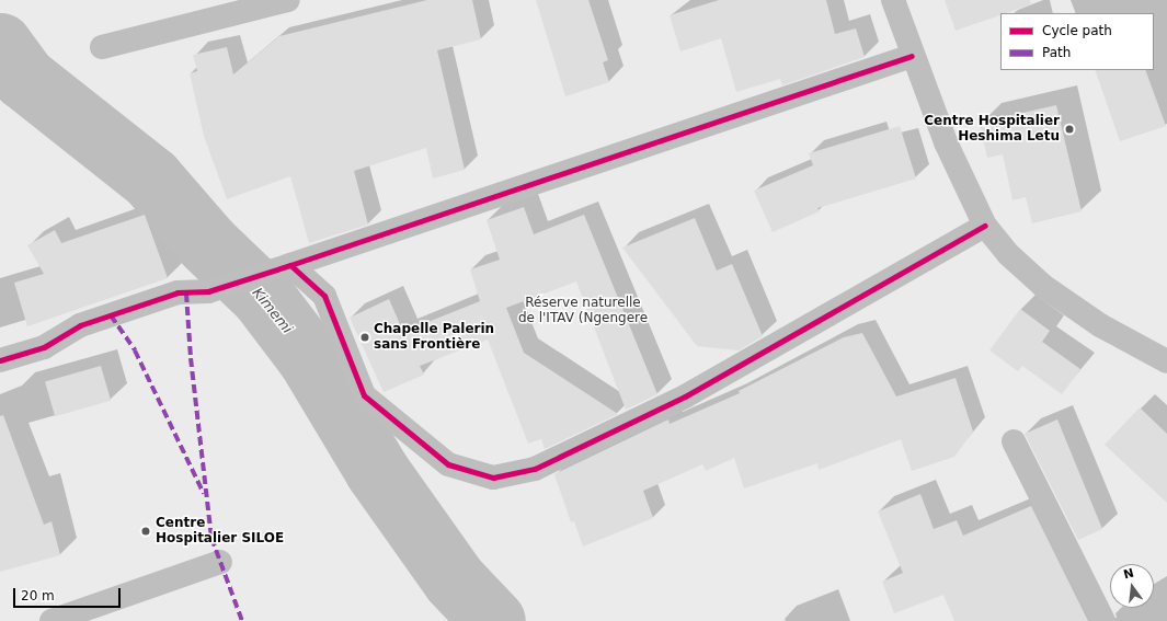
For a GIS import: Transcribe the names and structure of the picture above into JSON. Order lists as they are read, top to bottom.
{
  "water": ["Kimemi"],
  "parks": ["Réserve naturelle de l'ITAV (Ngengere"],
  "places": ["Centre Hospitalier Heshima Letu", "Chapelle Palerin sans Frontière", "Centre Hospitalier SILOE"],
  "legend": ["Cycle path", "Path"],
  "scale_bar": "20 m",
  "north": "top"
}
